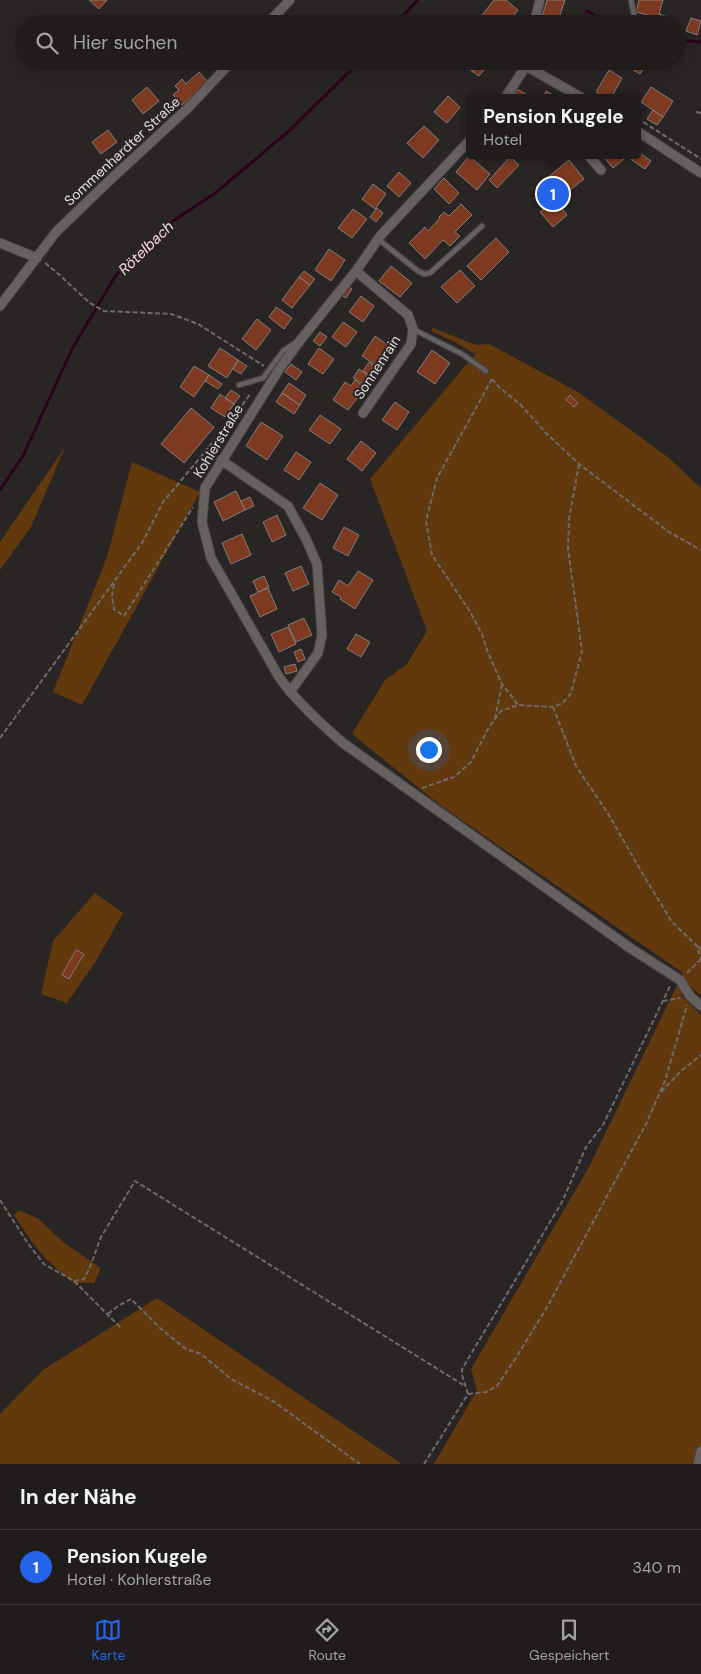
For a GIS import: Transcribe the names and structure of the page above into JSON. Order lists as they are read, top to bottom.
{
  "streets": {
    "street": ["Sommenhardter Straße", "Sonnenrain", "Kohlerstraße"]
  },
  "crossings": [
    ["Sonnenrain", "Kohlerstraße"]
  ],
  "water": ["Rötelbach"],
  "page": {
    "search": "Hier suchen",
    "popup": ["Pension Kugele", "Hotel"],
    "pins": "1",
    "heading": "In der Nähe",
    "list": [
      {
        "mark": "1",
        "name": "Pension Kugele",
        "note": "Hotel · Kohlerstraße",
        "value": "340 m"
      }
    ],
    "nav": ["Karte", "Route", "Gespeichert"]
  }
}
